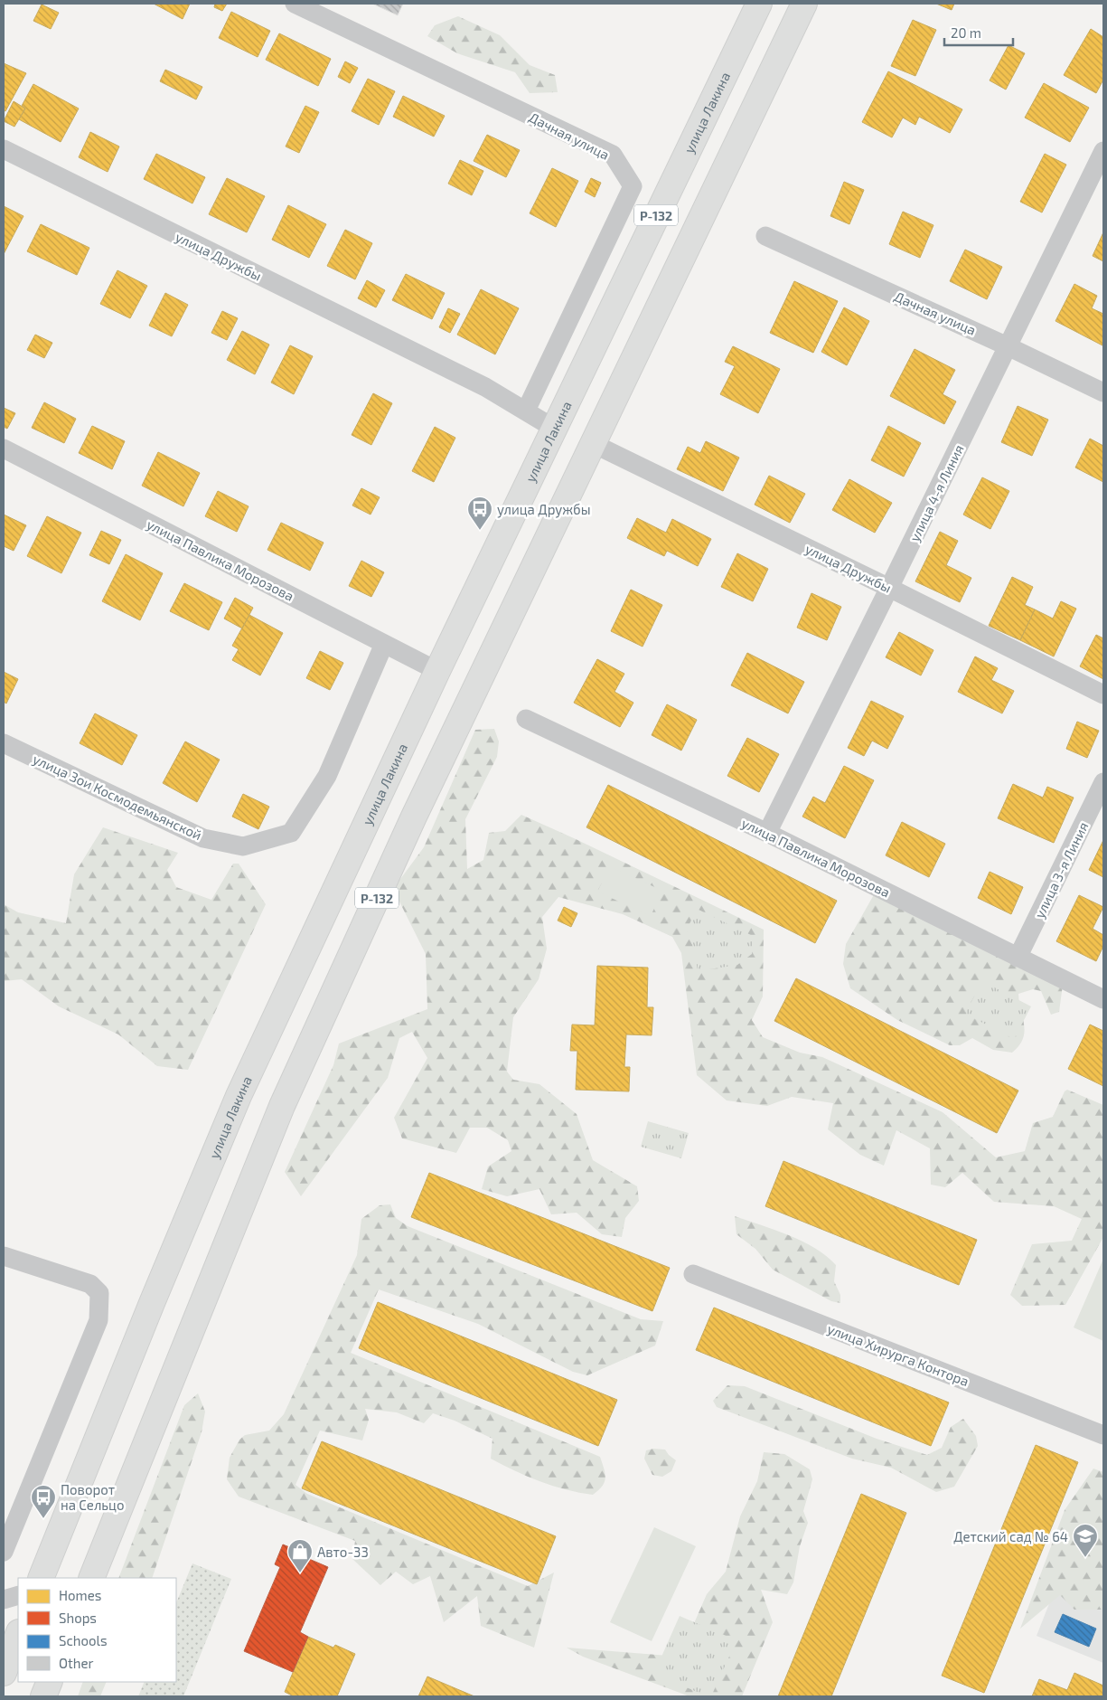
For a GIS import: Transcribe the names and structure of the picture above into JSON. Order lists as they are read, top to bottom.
{
  "streets": {
    "highway": ["улица Лакина", "Р-132"],
    "street": [
      "Дачная улица",
      "улица Дружбы",
      "улица 4-я Линия",
      "улица Павлика Морозова",
      "улица Зои Космодемьянской",
      "улица 3-я Линия",
      "улица Хирурга Контора"
    ]
  },
  "crossings": [
    ["улица Лакина", "улица Дружбы"],
    ["улица Лакина", "улица Павлика Морозова"],
    ["Дачная улица", "улица Дружбы"],
    ["Дачная улица", "улица 4-я Линия"],
    ["Р-132", "улица Дружбы"],
    ["улица Дружбы", "улица 4-я Линия"],
    ["улица 4-я Линия", "улица Павлика Морозова"],
    ["улица Павлика Морозова", "улица Зои Космодемьянской"],
    ["улица Павлика Морозова", "улица 3-я Линия"]
  ],
  "places": {
    "bus stop": ["улица Дружбы", "Поворот на Сельцо"],
    "school or university": ["Детский сад № 64"],
    "shop": ["Авто-33"]
  },
  "legend": [
    "Homes",
    "Shops",
    "Schools",
    "Other"
  ],
  "scale_bar": "20 m"
}
